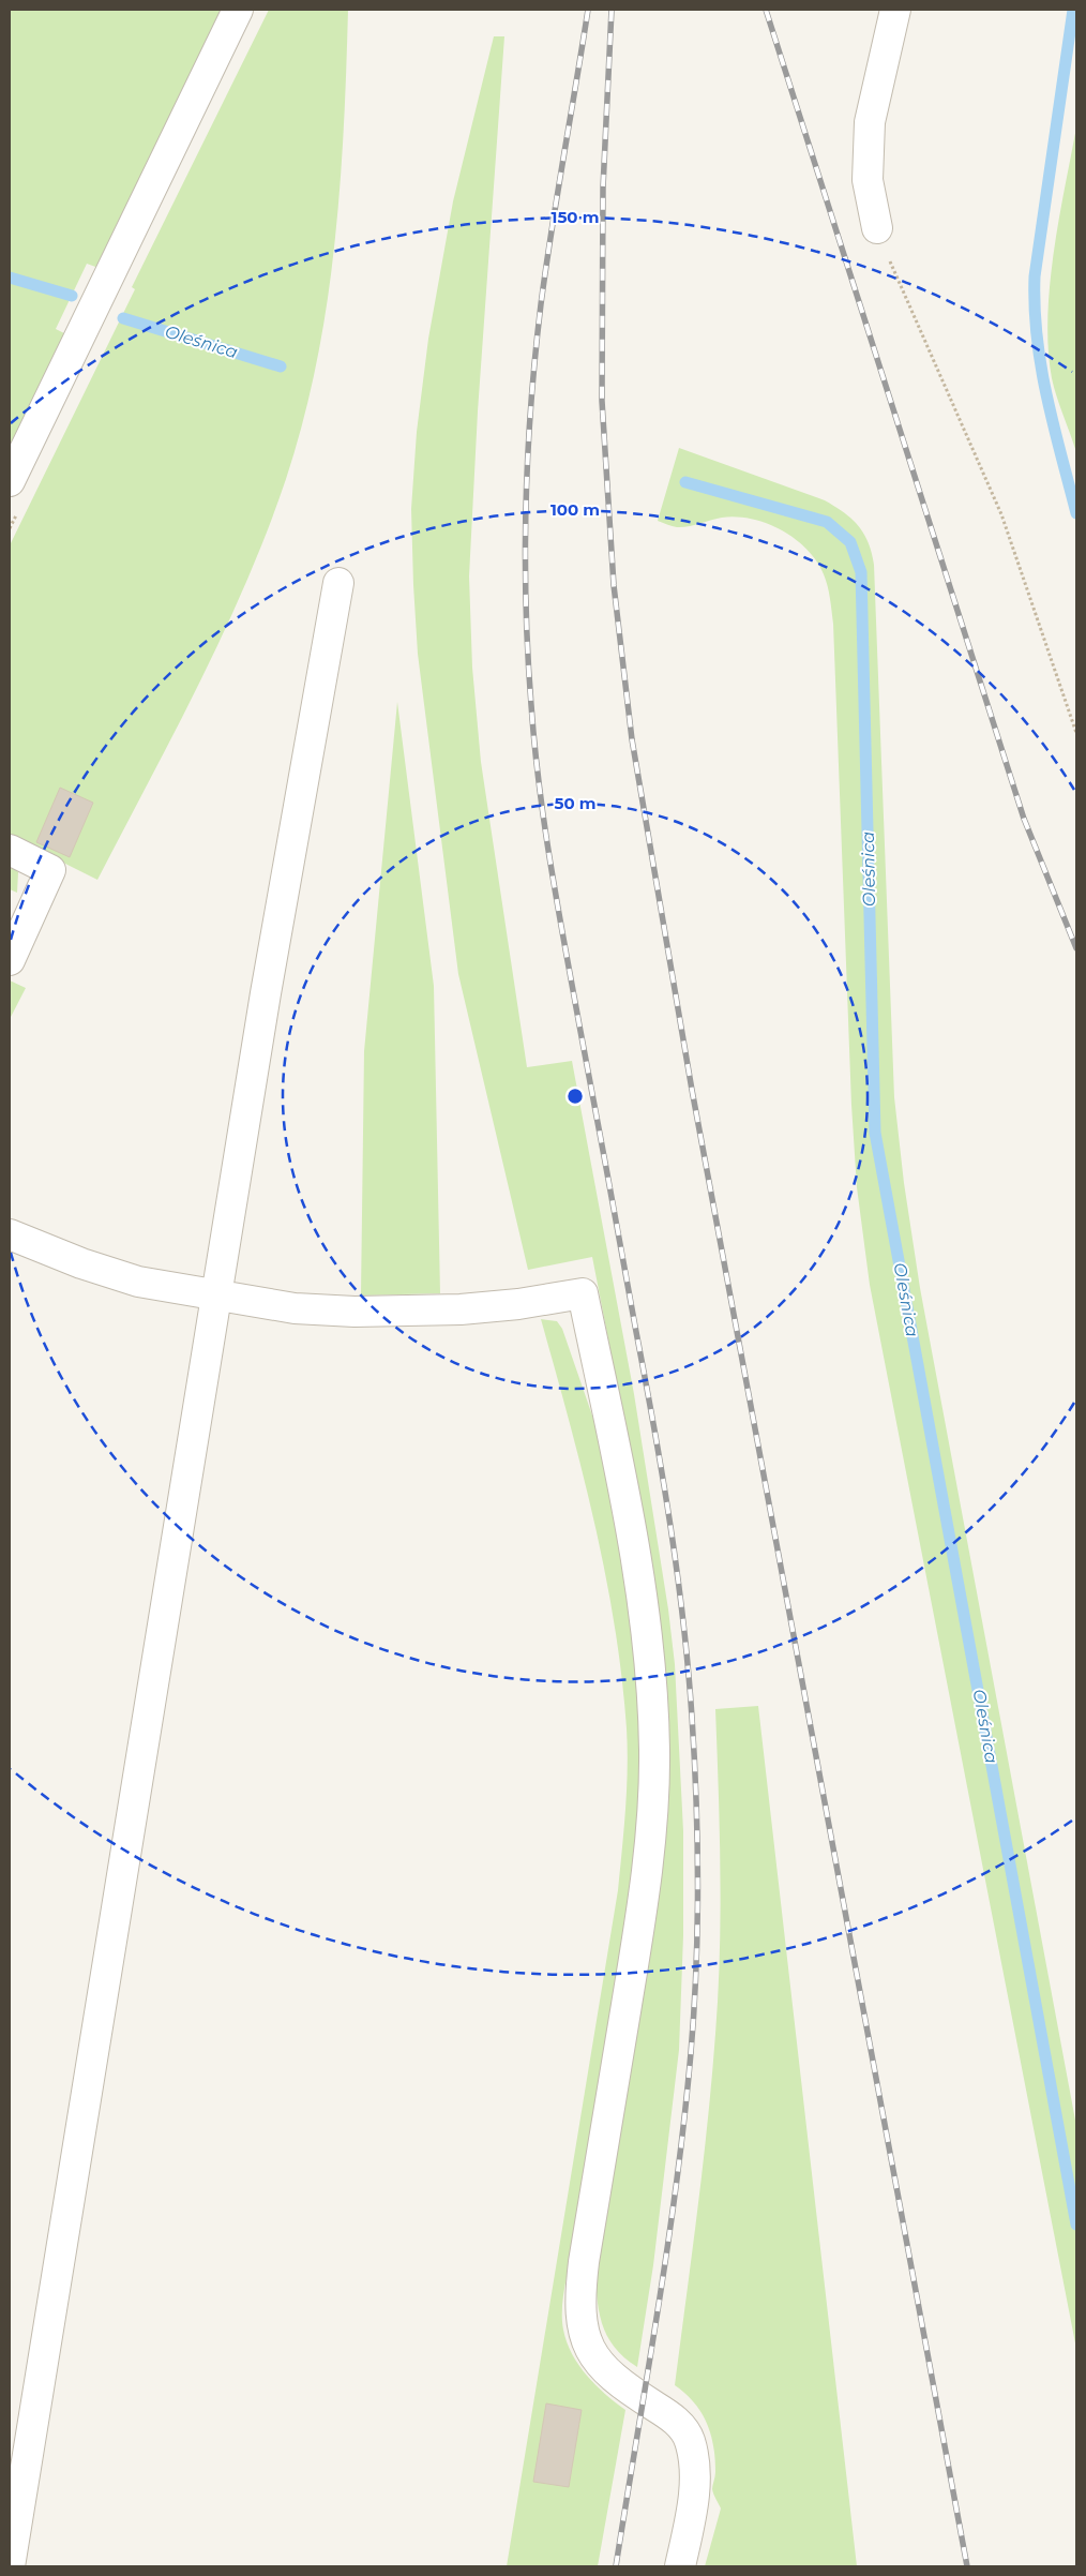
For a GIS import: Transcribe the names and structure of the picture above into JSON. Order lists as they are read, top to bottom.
{
  "water": ["Oleśnica"],
  "rings": ["150 m", "100 m", "50 m"]
}
